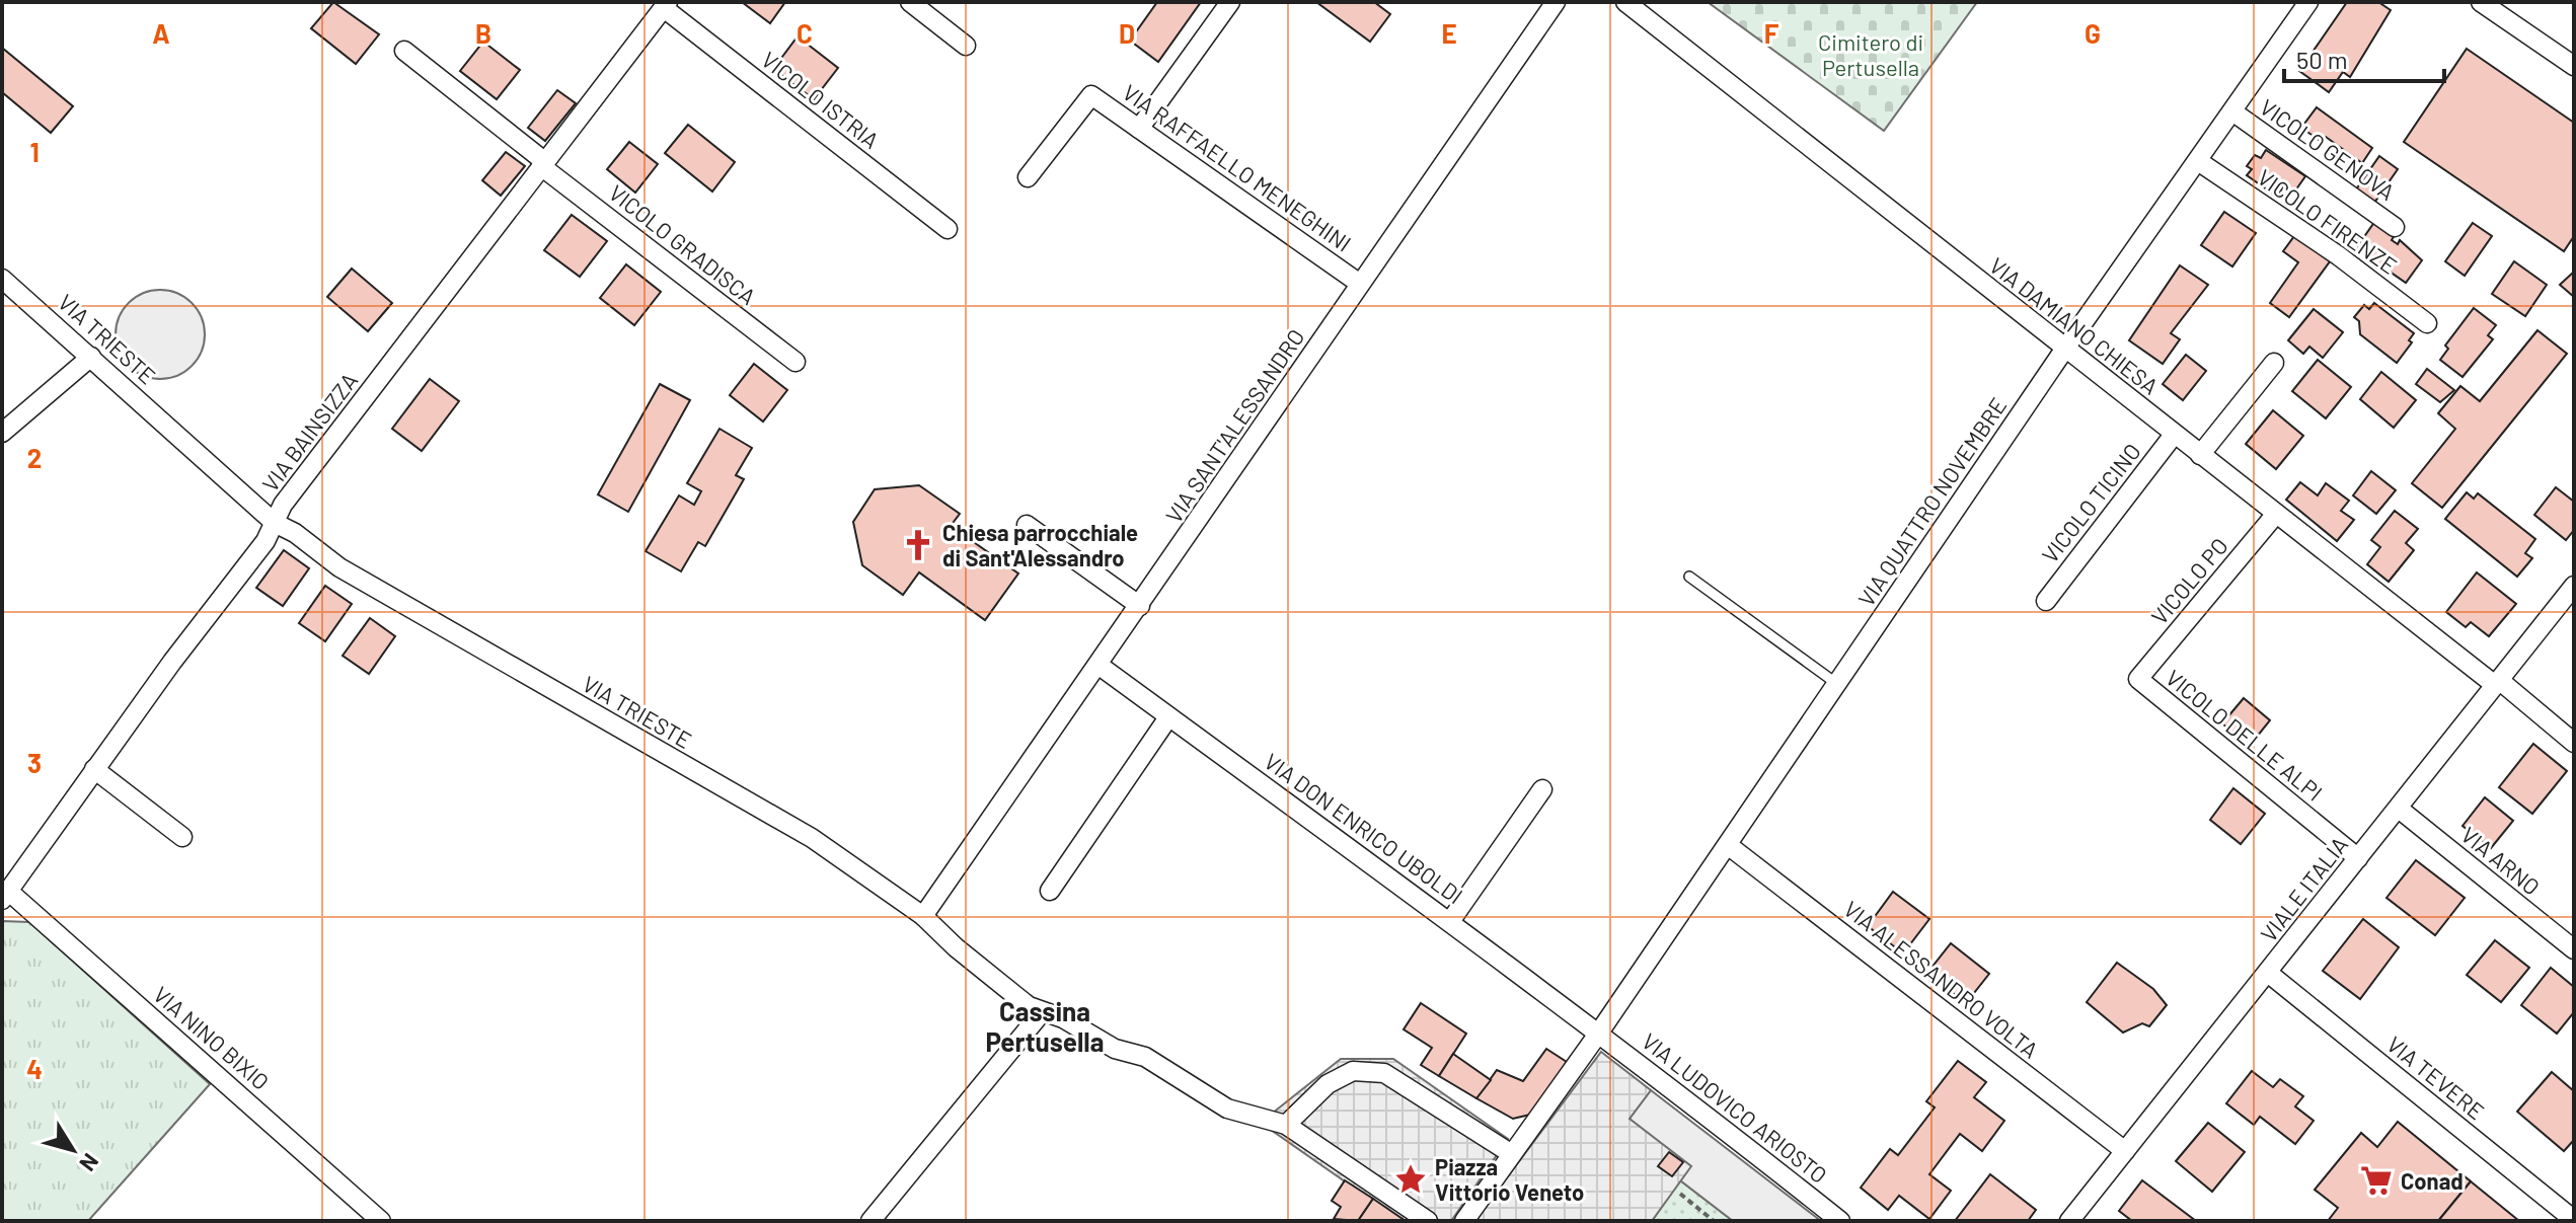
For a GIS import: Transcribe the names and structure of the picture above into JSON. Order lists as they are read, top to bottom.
{
  "streets": {
    "street": [
      "VICOLO ISTRIA",
      "VICOLO GENOVA",
      "VIA RAFFAELLO MENEGHINI",
      "VICOLO FIRENZE",
      "VICOLO GRADISCA",
      "VIA DAMIANO CHIESA",
      "VIA TRIESTE",
      "VIA SANT'ALESSANDRO",
      "VIA BAINSIZZA",
      "VIA QUATTRO NOVEMBRE",
      "VICOLO TICINO",
      "VICOLO PO",
      "VICOLO DELLE ALPI",
      "VIA DON ENRICO UBOLDI",
      "VIA ARNO",
      "VIALE ITALIA",
      "VIA ALESSANDRO VOLTA",
      "VIA NINO BIXIO",
      "VIA TEVERE",
      "VIA LUDOVICO ARIOSTO"
    ]
  },
  "crossings": [
    ["VICOLO ISTRIA", "VIA BAINSIZZA"],
    ["VICOLO GENOVA", "VIA QUATTRO NOVEMBRE"],
    ["VIA RAFFAELLO MENEGHINI", "VIA SANT'ALESSANDRO"],
    ["VICOLO FIRENZE", "VIA QUATTRO NOVEMBRE"],
    ["VICOLO GRADISCA", "VIA BAINSIZZA"],
    ["VIA DAMIANO CHIESA", "VIA QUATTRO NOVEMBRE"],
    ["VIA DAMIANO CHIESA", "VICOLO TICINO"],
    ["VIA DAMIANO CHIESA", "VICOLO PO"],
    ["VIA DAMIANO CHIESA", "VIALE ITALIA"],
    ["VIA TRIESTE", "VIA SANT'ALESSANDRO"],
    ["VIA TRIESTE", "VIA BAINSIZZA"],
    ["VIA SANT'ALESSANDRO", "VIA DON ENRICO UBOLDI"],
    ["VIA BAINSIZZA", "VIA NINO BIXIO"],
    ["VIA QUATTRO NOVEMBRE", "VIA DON ENRICO UBOLDI"],
    ["VIA QUATTRO NOVEMBRE", "VIA ALESSANDRO VOLTA"],
    ["VIA QUATTRO NOVEMBRE", "VIA LUDOVICO ARIOSTO"],
    ["VICOLO PO", "VICOLO DELLE ALPI"],
    ["VICOLO DELLE ALPI", "VIALE ITALIA"],
    ["VIA DON ENRICO UBOLDI", "VIA LUDOVICO ARIOSTO"],
    ["VIA ARNO", "VIALE ITALIA"],
    ["VIALE ITALIA", "VIA ALESSANDRO VOLTA"],
    ["VIALE ITALIA", "VIA TEVERE"]
  ],
  "districts": ["Cassina Pertusella"],
  "parks": ["Cimitero di Pertusella"],
  "places": {
    "church": ["Chiesa parrocchiale di Sant'Alessandro"],
    "place": ["Piazza Vittorio Veneto"],
    "supermarket": ["Conad"]
  },
  "scale_bar": "50 m",
  "north": "bottom right",
  "grid": {
    "columns": [
      "A",
      "B",
      "C",
      "D",
      "E",
      "F",
      "G"
    ],
    "rows": [
      "1",
      "2",
      "3",
      "4"
    ]
  }
}
